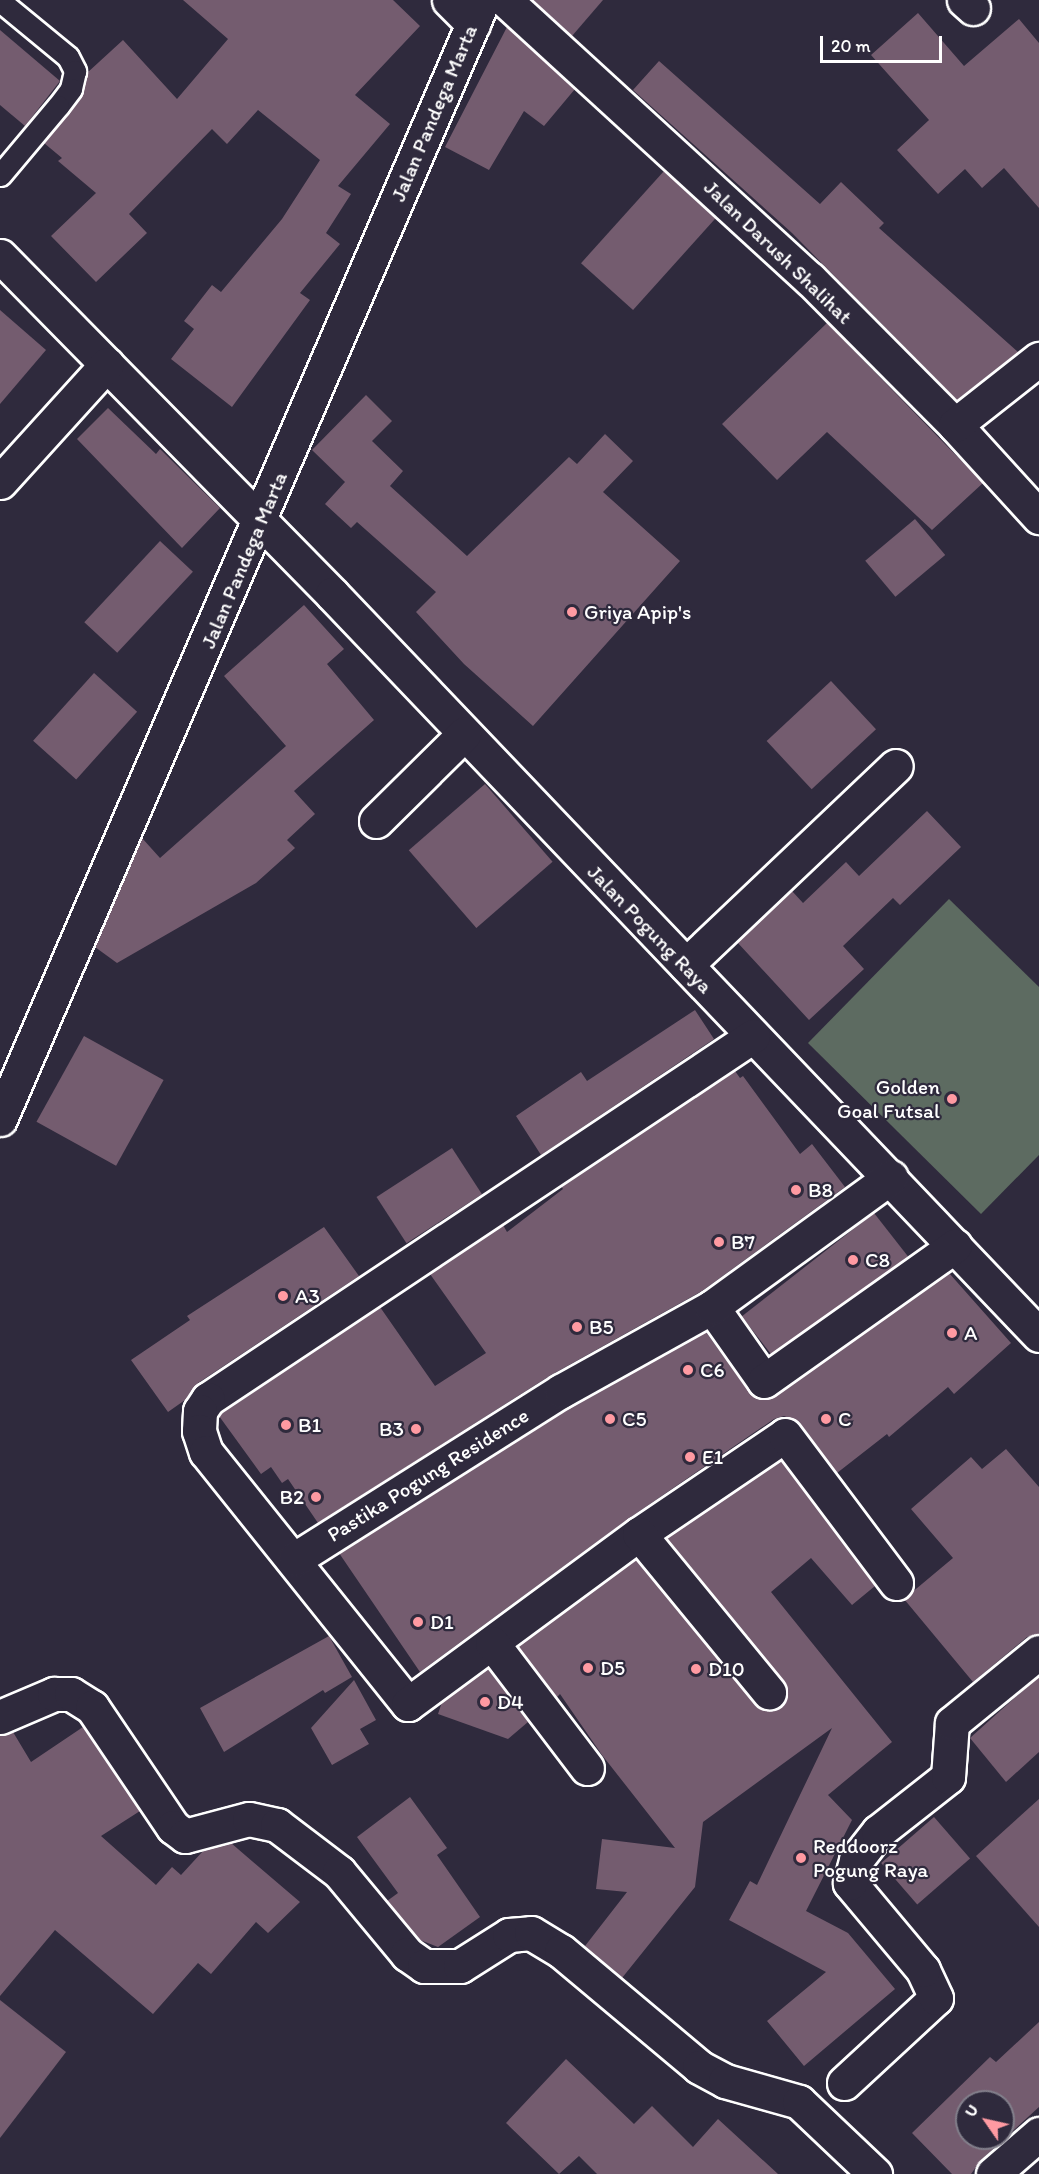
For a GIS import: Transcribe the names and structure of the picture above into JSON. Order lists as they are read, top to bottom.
{
  "streets": {
    "street": [
      "Jalan Pandega Marta",
      "Jalan Darush Shalihat",
      "Jalan Pogung Raya",
      "Pastika Pogung Residence"
    ]
  },
  "crossings": [
    ["Jalan Pandega Marta", "Jalan Pogung Raya"],
    ["Jalan Pogung Raya", "Pastika Pogung Residence"]
  ],
  "places": [
    "Griya Apip's",
    "Golden Goal Futsal",
    "B8",
    "B7",
    "C8",
    "A3",
    "B5",
    "A",
    "C6",
    "C5",
    "C",
    "B1",
    "B3",
    "E1",
    "B2",
    "D1",
    "D5",
    "D10",
    "D4",
    "Reddoorz Pogung Raya"
  ],
  "scale_bar": "20 m",
  "north": "top left"
}
